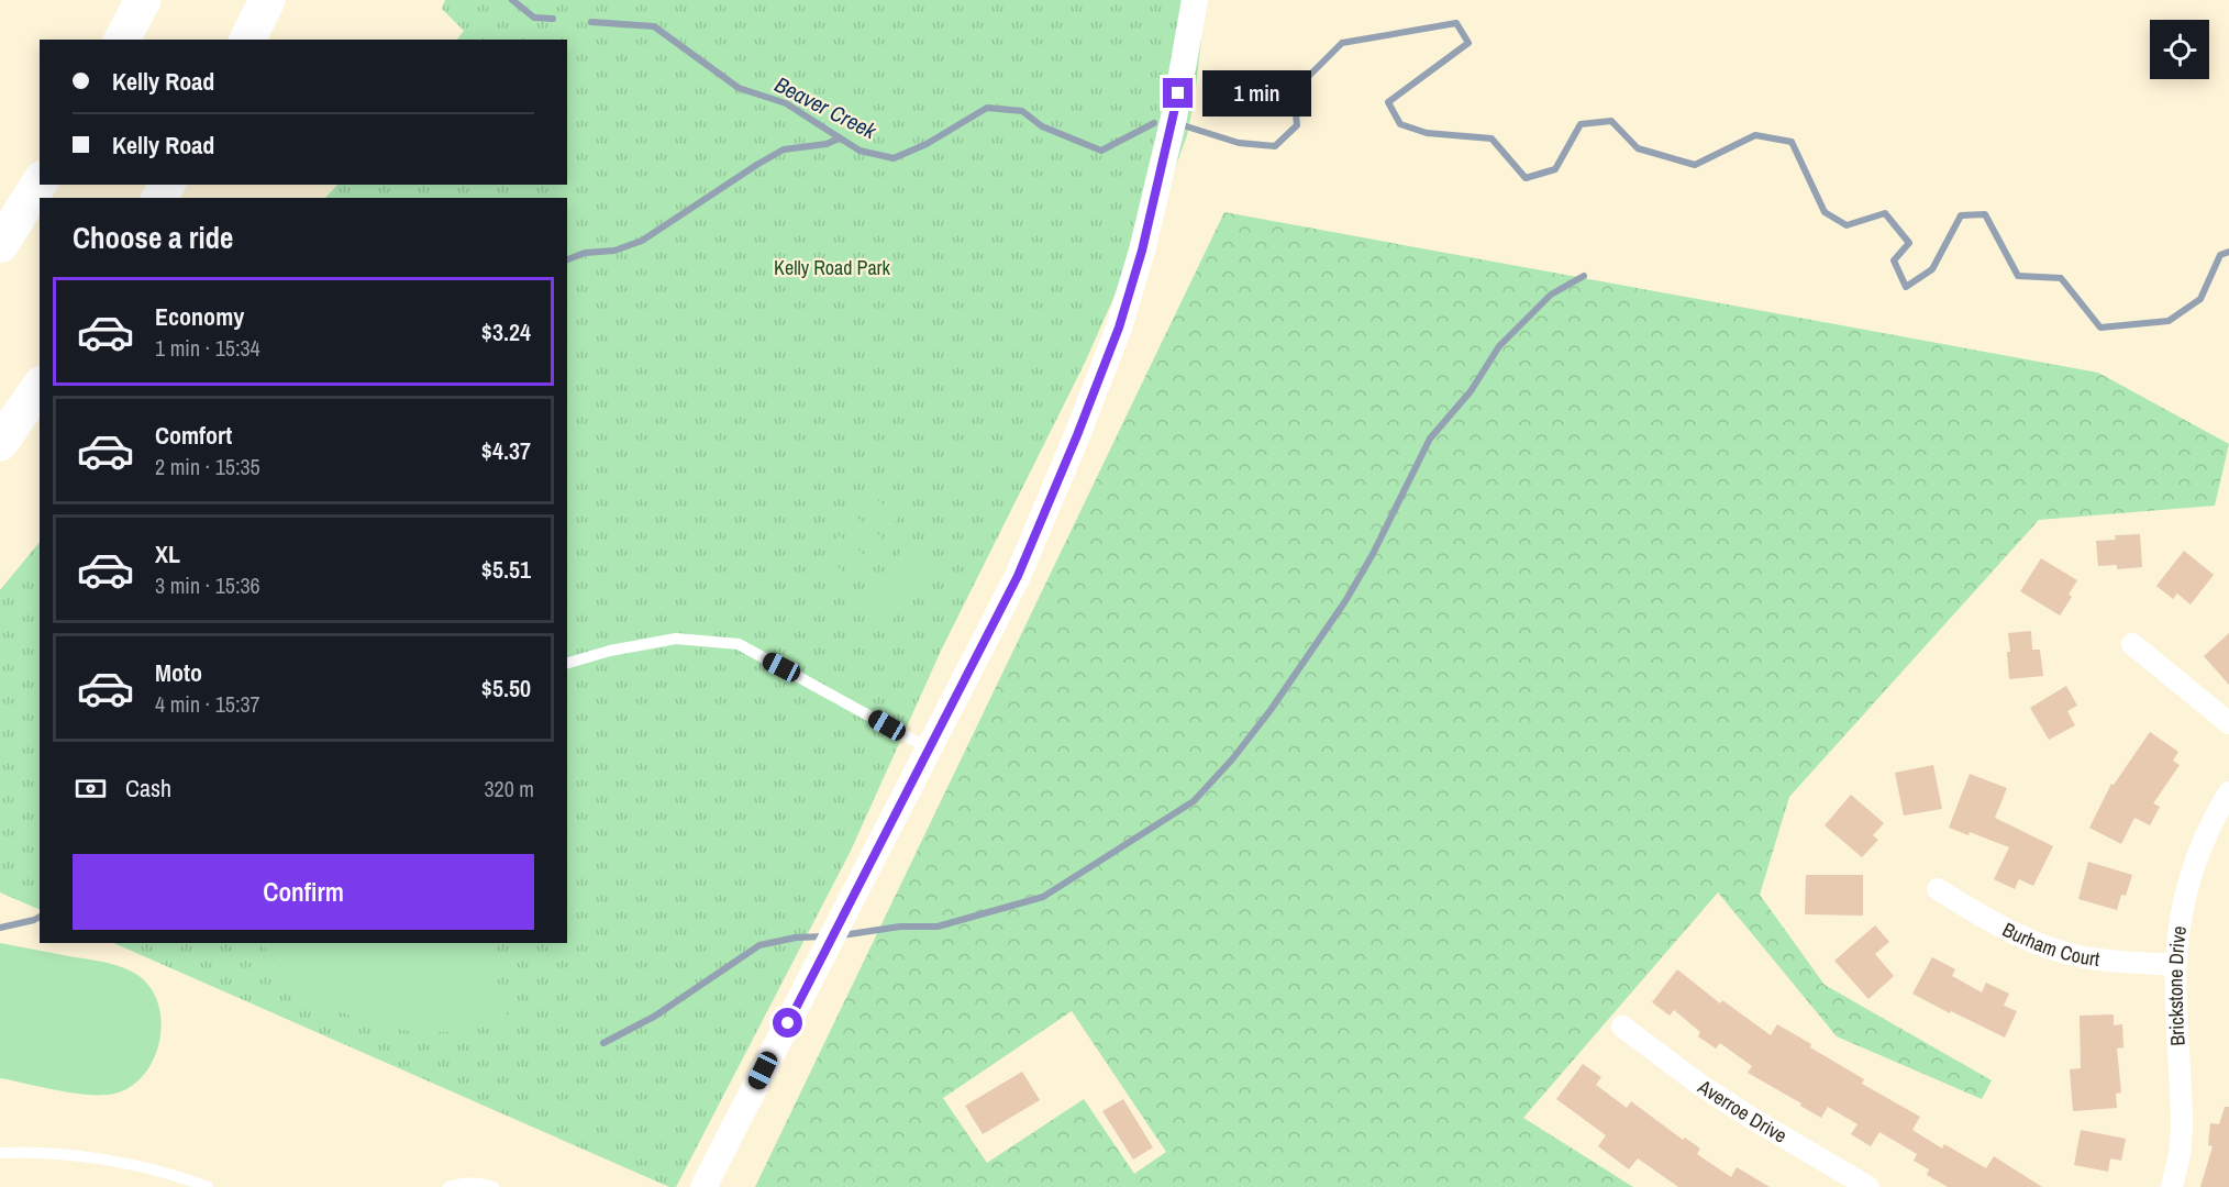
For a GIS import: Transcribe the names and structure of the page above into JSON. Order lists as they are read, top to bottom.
{
  "streets": {
    "street": ["Burham Court", "Brickstone Drive", "Averroe Drive"]
  },
  "crossings": [
    ["Burham Court", "Brickstone Drive"]
  ],
  "water": ["Beaver Creek"],
  "parks": ["Kelly Road Park"],
  "page": {
    "banner": ["Kelly Road", "Kelly Road"],
    "bubble": "1 min",
    "heading": "Choose a ride",
    "list": [
      {
        "name": "Economy",
        "note": "1 min · 15:34",
        "value": "$3.24"
      },
      {
        "name": "Comfort",
        "note": "2 min · 15:35",
        "value": "$4.37"
      },
      {
        "name": "XL",
        "note": "3 min · 15:36",
        "value": "$5.51"
      },
      {
        "name": "Moto",
        "note": "4 min · 15:37",
        "value": "$5.50"
      }
    ],
    "pay": ["Cash", "320 m"],
    "buttons": "Confirm"
  }
}
